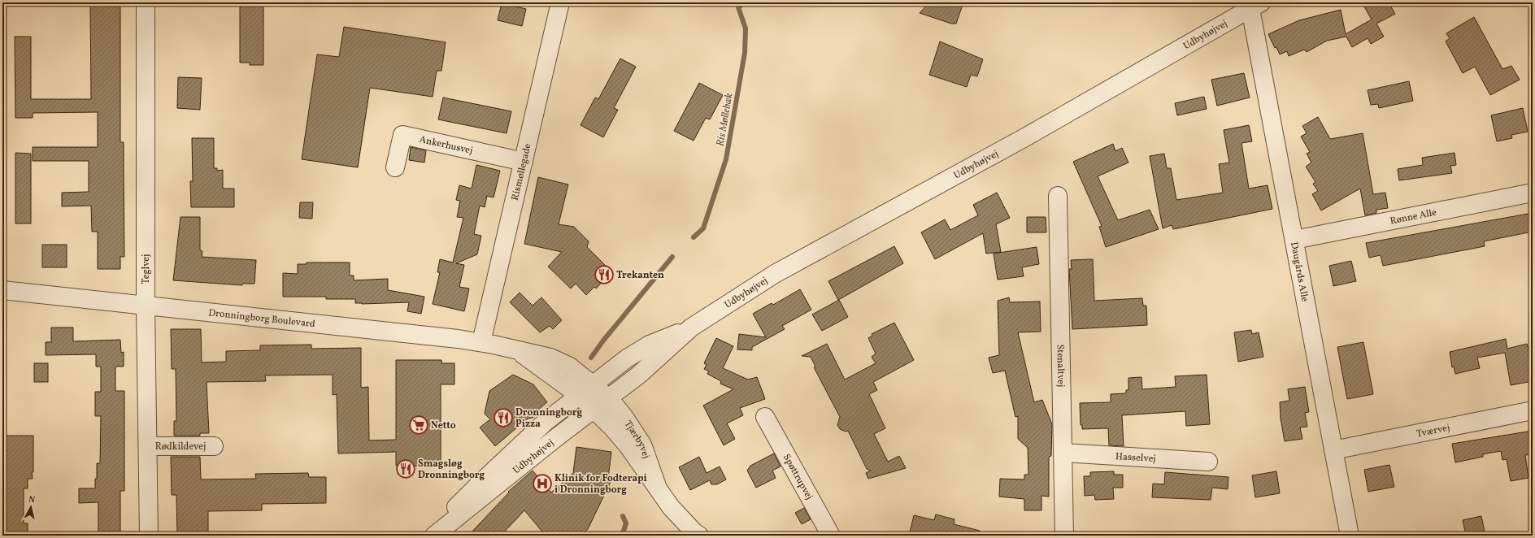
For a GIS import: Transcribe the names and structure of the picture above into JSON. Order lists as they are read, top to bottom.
{
  "streets": {
    "street": [
      "Udbyhøjvej",
      "Ankerhusvej",
      "Rismøllegade",
      "Rønne Alle",
      "Teglvej",
      "Daugårds Alle",
      "Dronningborg Boulevard",
      "Stenaltvej",
      "Tværvej",
      "Tjærbyvej",
      "Rødkildevej",
      "Hasselvej",
      "Spøttrupvej"
    ]
  },
  "crossings": [
    ["Udbyhøjvej", "Daugårds Alle"],
    ["Udbyhøjvej", "Dronningborg Boulevard"],
    ["Udbyhøjvej", "Tjærbyvej"],
    ["Ankerhusvej", "Rismøllegade"],
    ["Rismøllegade", "Dronningborg Boulevard"],
    ["Rønne Alle", "Daugårds Alle"],
    ["Teglvej", "Dronningborg Boulevard"],
    ["Teglvej", "Rødkildevej"],
    ["Daugårds Alle", "Tværvej"],
    ["Dronningborg Boulevard", "Tjærbyvej"],
    ["Stenaltvej", "Hasselvej"]
  ],
  "water": ["Ris Møllebæk"],
  "places": {
    "restaurant": ["Trekanten", "Dronningborg Pizza", "Smagsløg Dronningborg"],
    "supermarket": ["Netto"],
    "hospital": ["Klinik for Fodterapi i Dronningborg"]
  },
  "north": "top"
}
